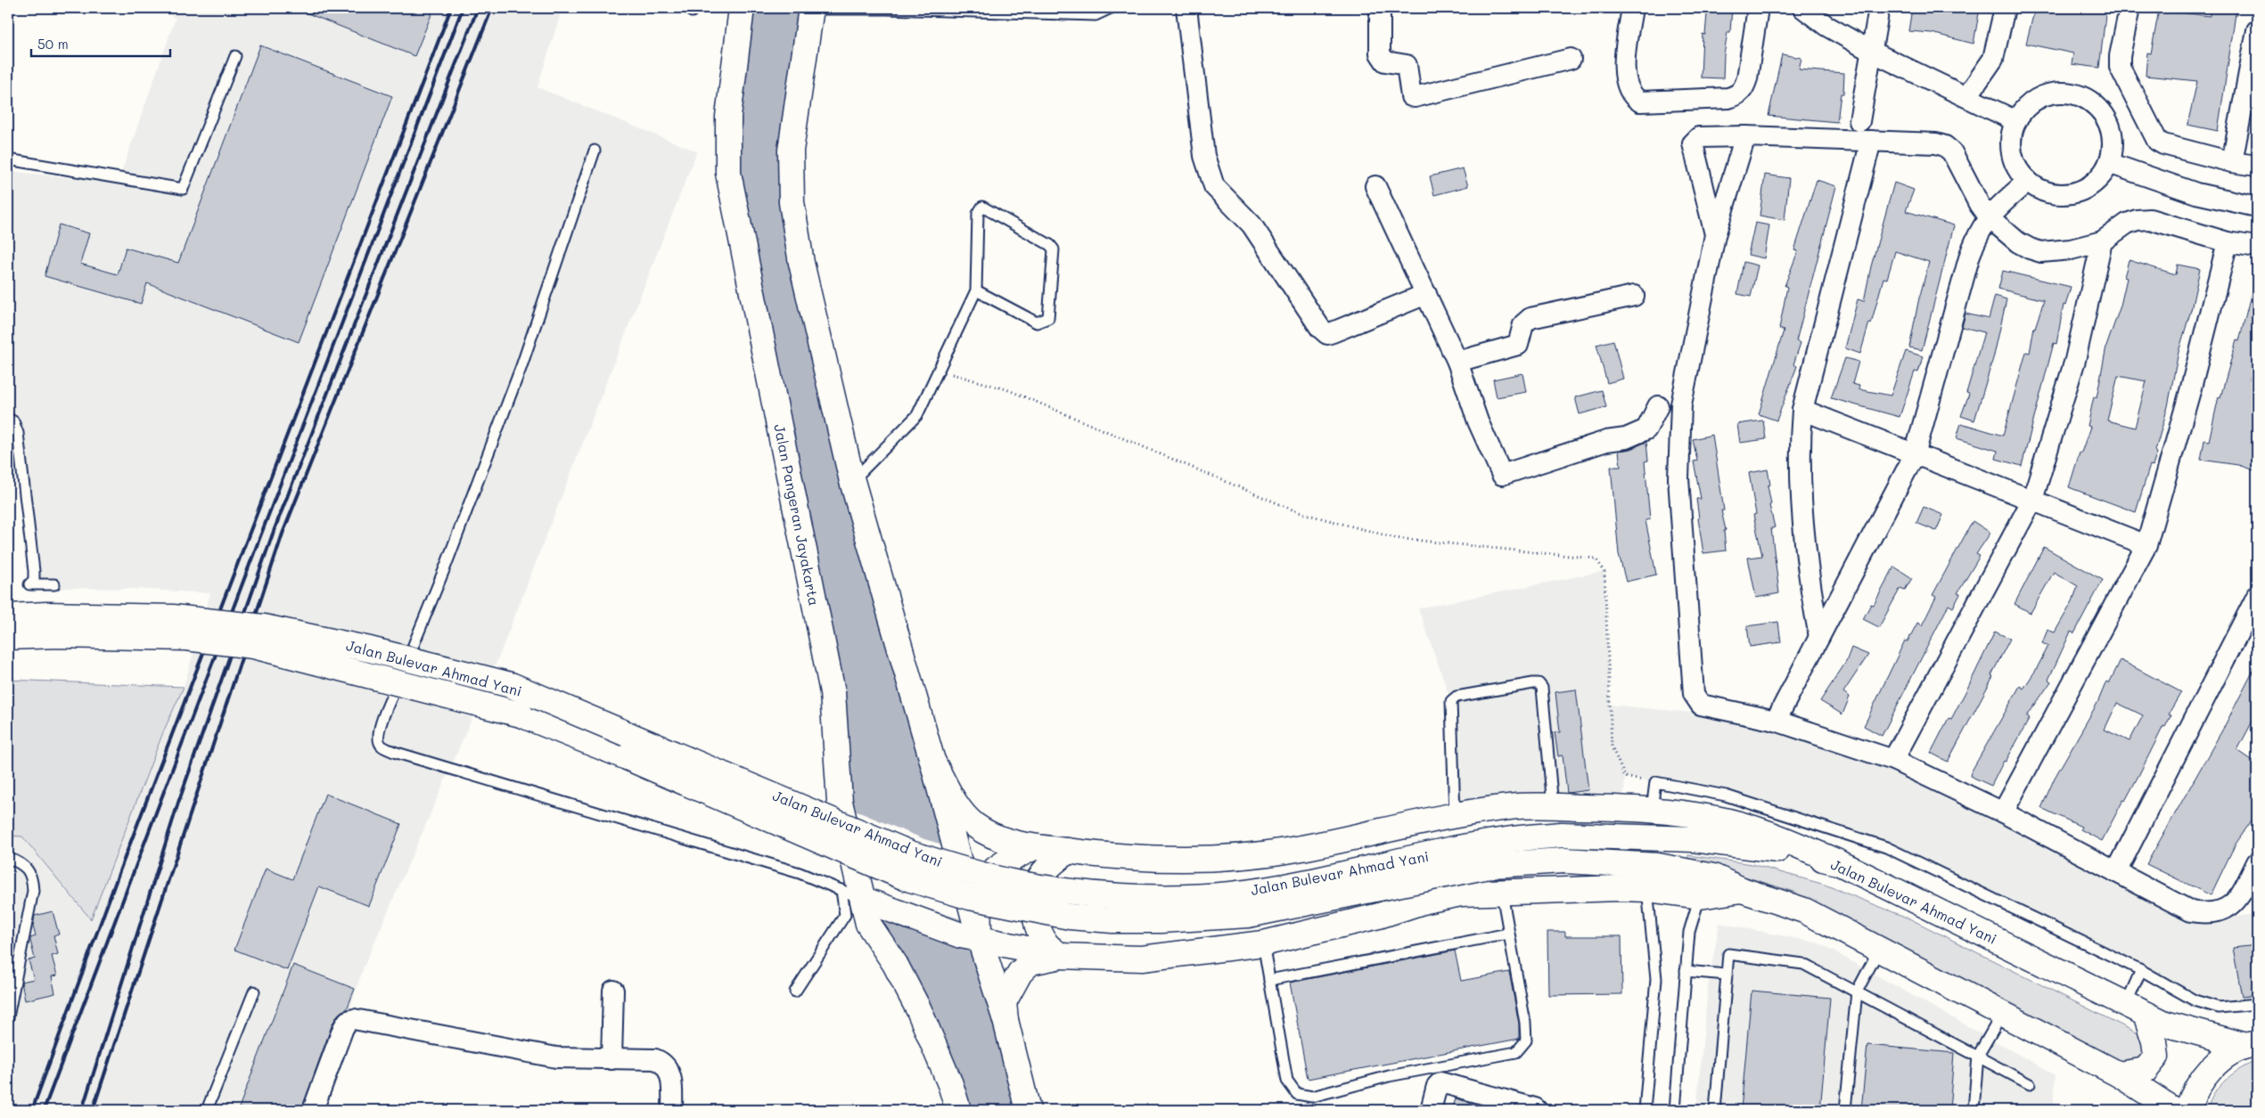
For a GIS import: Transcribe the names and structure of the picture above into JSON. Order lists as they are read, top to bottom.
{
  "streets": {
    "main road": ["Jalan Pangeran Jayakarta", "Jalan Bulevar Ahmad Yani"]
  },
  "scale_bar": "50 m"
}
